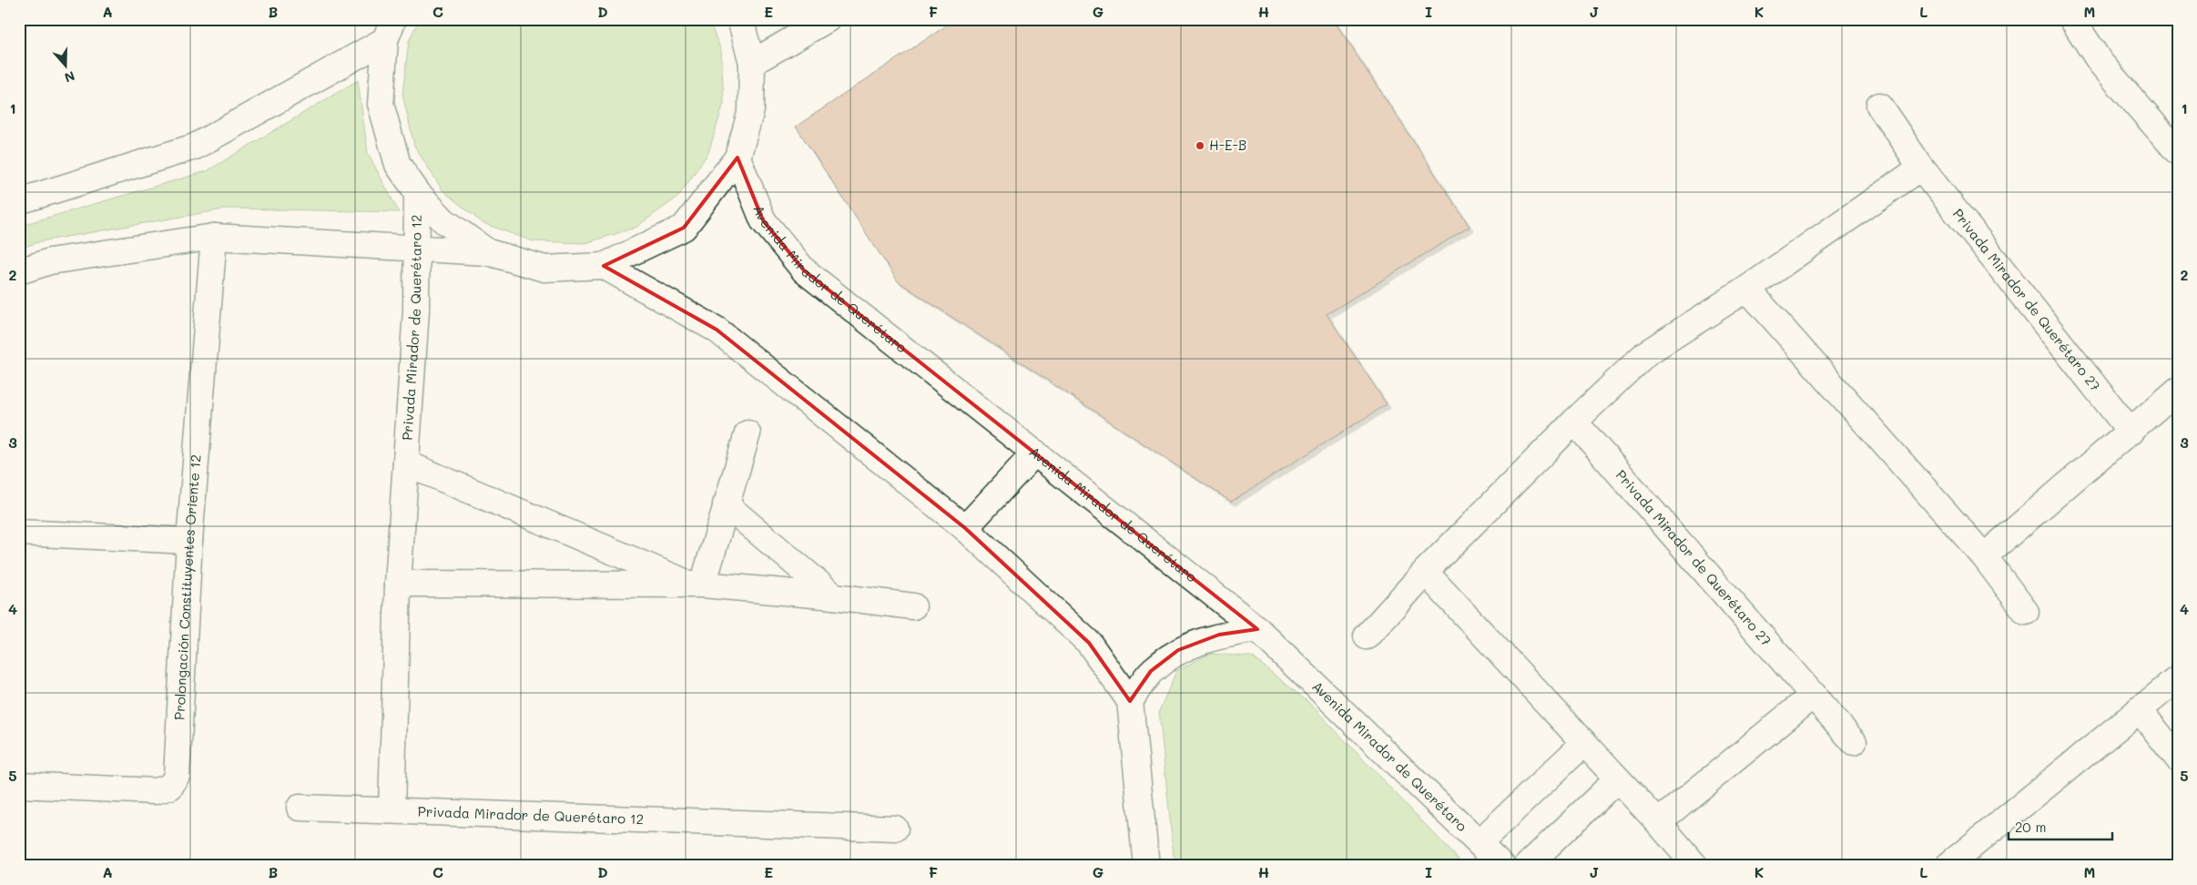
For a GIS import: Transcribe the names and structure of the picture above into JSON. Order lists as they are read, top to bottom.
{
  "streets": {
    "street": [
      "Avenida Mirador de Querétaro",
      "Privada Mirador de Querétaro 27",
      "Privada Mirador de Querétaro 12",
      "Prolongación Constituyentes Oriente 12"
    ]
  },
  "places": ["H-E-B"],
  "scale_bar": "20 m",
  "north": "bottom",
  "grid": {
    "columns": [
      "A",
      "B",
      "C",
      "D",
      "E",
      "F",
      "G",
      "H",
      "I",
      "J",
      "K",
      "L",
      "M"
    ],
    "rows": [
      "1",
      "2",
      "3",
      "4",
      "5"
    ]
  }
}
